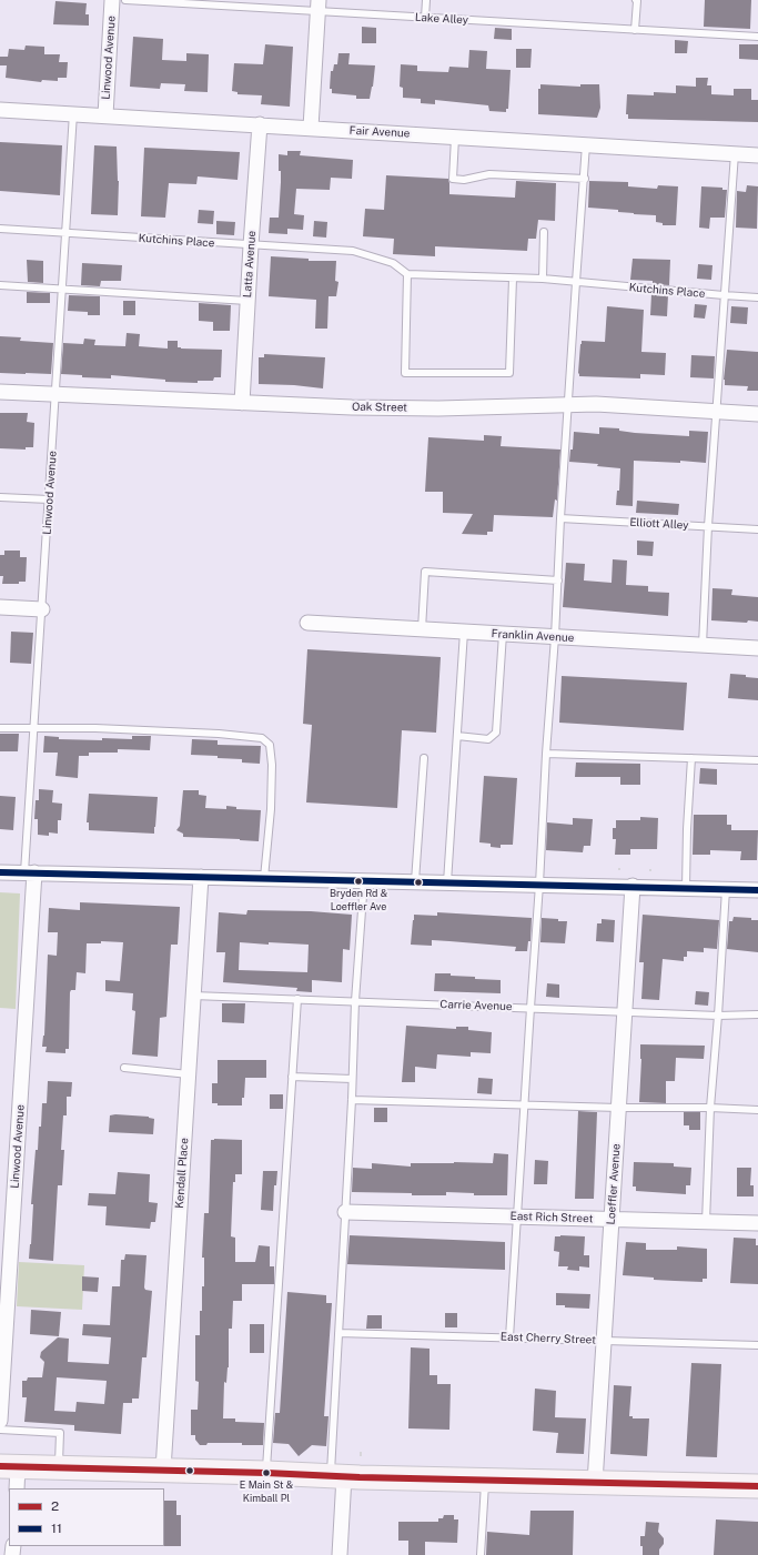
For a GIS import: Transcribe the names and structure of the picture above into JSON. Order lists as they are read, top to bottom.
{
  "streets": {
    "street": [
      "Linwood Avenue",
      "Fair Avenue",
      "Latta Avenue",
      "Oak Street",
      "Franklin Avenue",
      "Kendall Place",
      "Loeffler Avenue",
      "East Rich Street"
    ],
    "lane": [
      "Lake Alley",
      "Kutchins Place",
      "Elliott Alley",
      "Carrie Avenue",
      "East Cherry Street"
    ]
  },
  "crossings": [
    ["Linwood Avenue", "Fair Avenue"],
    ["Linwood Avenue", "Kutchins Place"],
    ["Linwood Avenue", "Oak Street"],
    ["Fair Avenue", "Latta Avenue"],
    ["Kutchins Place", "Latta Avenue"],
    ["Latta Avenue", "Oak Street"],
    ["Carrie Avenue", "Kendall Place"],
    ["Carrie Avenue", "Loeffler Avenue"],
    ["Loeffler Avenue", "East Rich Street"],
    ["Loeffler Avenue", "East Cherry Street"]
  ],
  "places": ["Bryden Rd & Loeffler Ave", "E Main St & Kimball Pl"],
  "lines": ["transit line 11", "transit line 2"],
  "legend": ["2", "11"]
}
